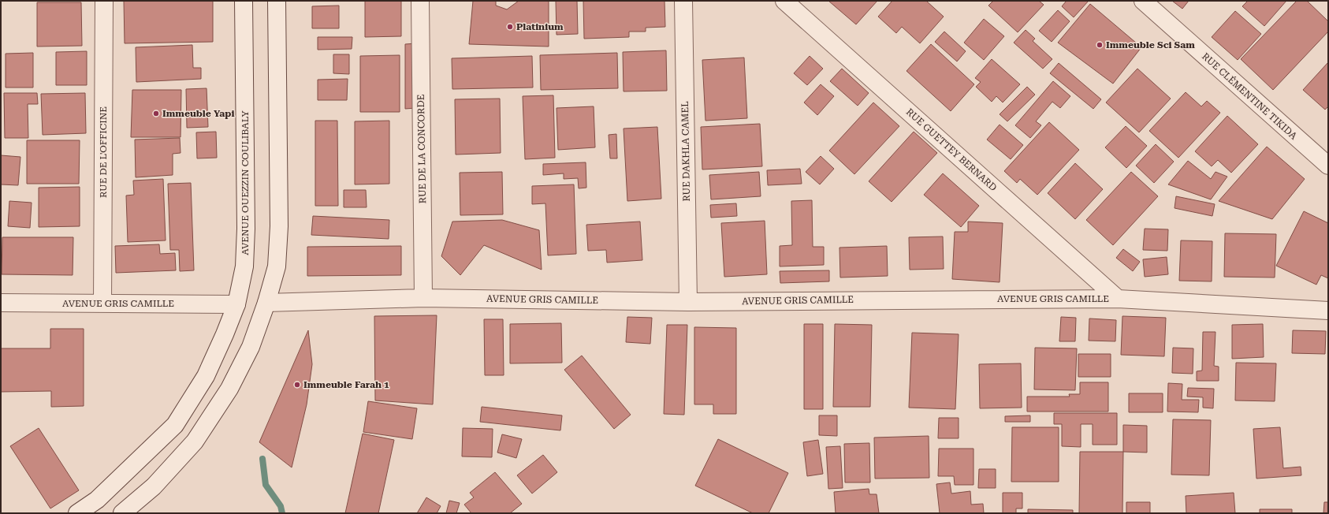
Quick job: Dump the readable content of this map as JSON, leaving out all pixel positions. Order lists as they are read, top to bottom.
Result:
{
  "streets": {
    "street": [
      "RUE CLÉMENTINE TIKIDA",
      "RUE DE LA CONCORDE",
      "RUE GUETTEY BERNARD",
      "RUE DAKHLA CAMEL",
      "RUE DE L'OFFICINE",
      "AVENUE OUEZZIN COULIBALY",
      "AVENUE GRIS CAMILLE"
    ]
  },
  "crossings": [
    ["RUE DE LA CONCORDE", "AVENUE GRIS CAMILLE"],
    ["RUE GUETTEY BERNARD", "AVENUE GRIS CAMILLE"],
    ["RUE DAKHLA CAMEL", "AVENUE GRIS CAMILLE"],
    ["RUE DE L'OFFICINE", "AVENUE GRIS CAMILLE"],
    ["AVENUE OUEZZIN COULIBALY", "AVENUE GRIS CAMILLE"]
  ],
  "places": [
    "Platinium",
    "Immeuble Sci Sam",
    "Immeuble Yapi",
    "Immeuble Farah 1"
  ]
}
